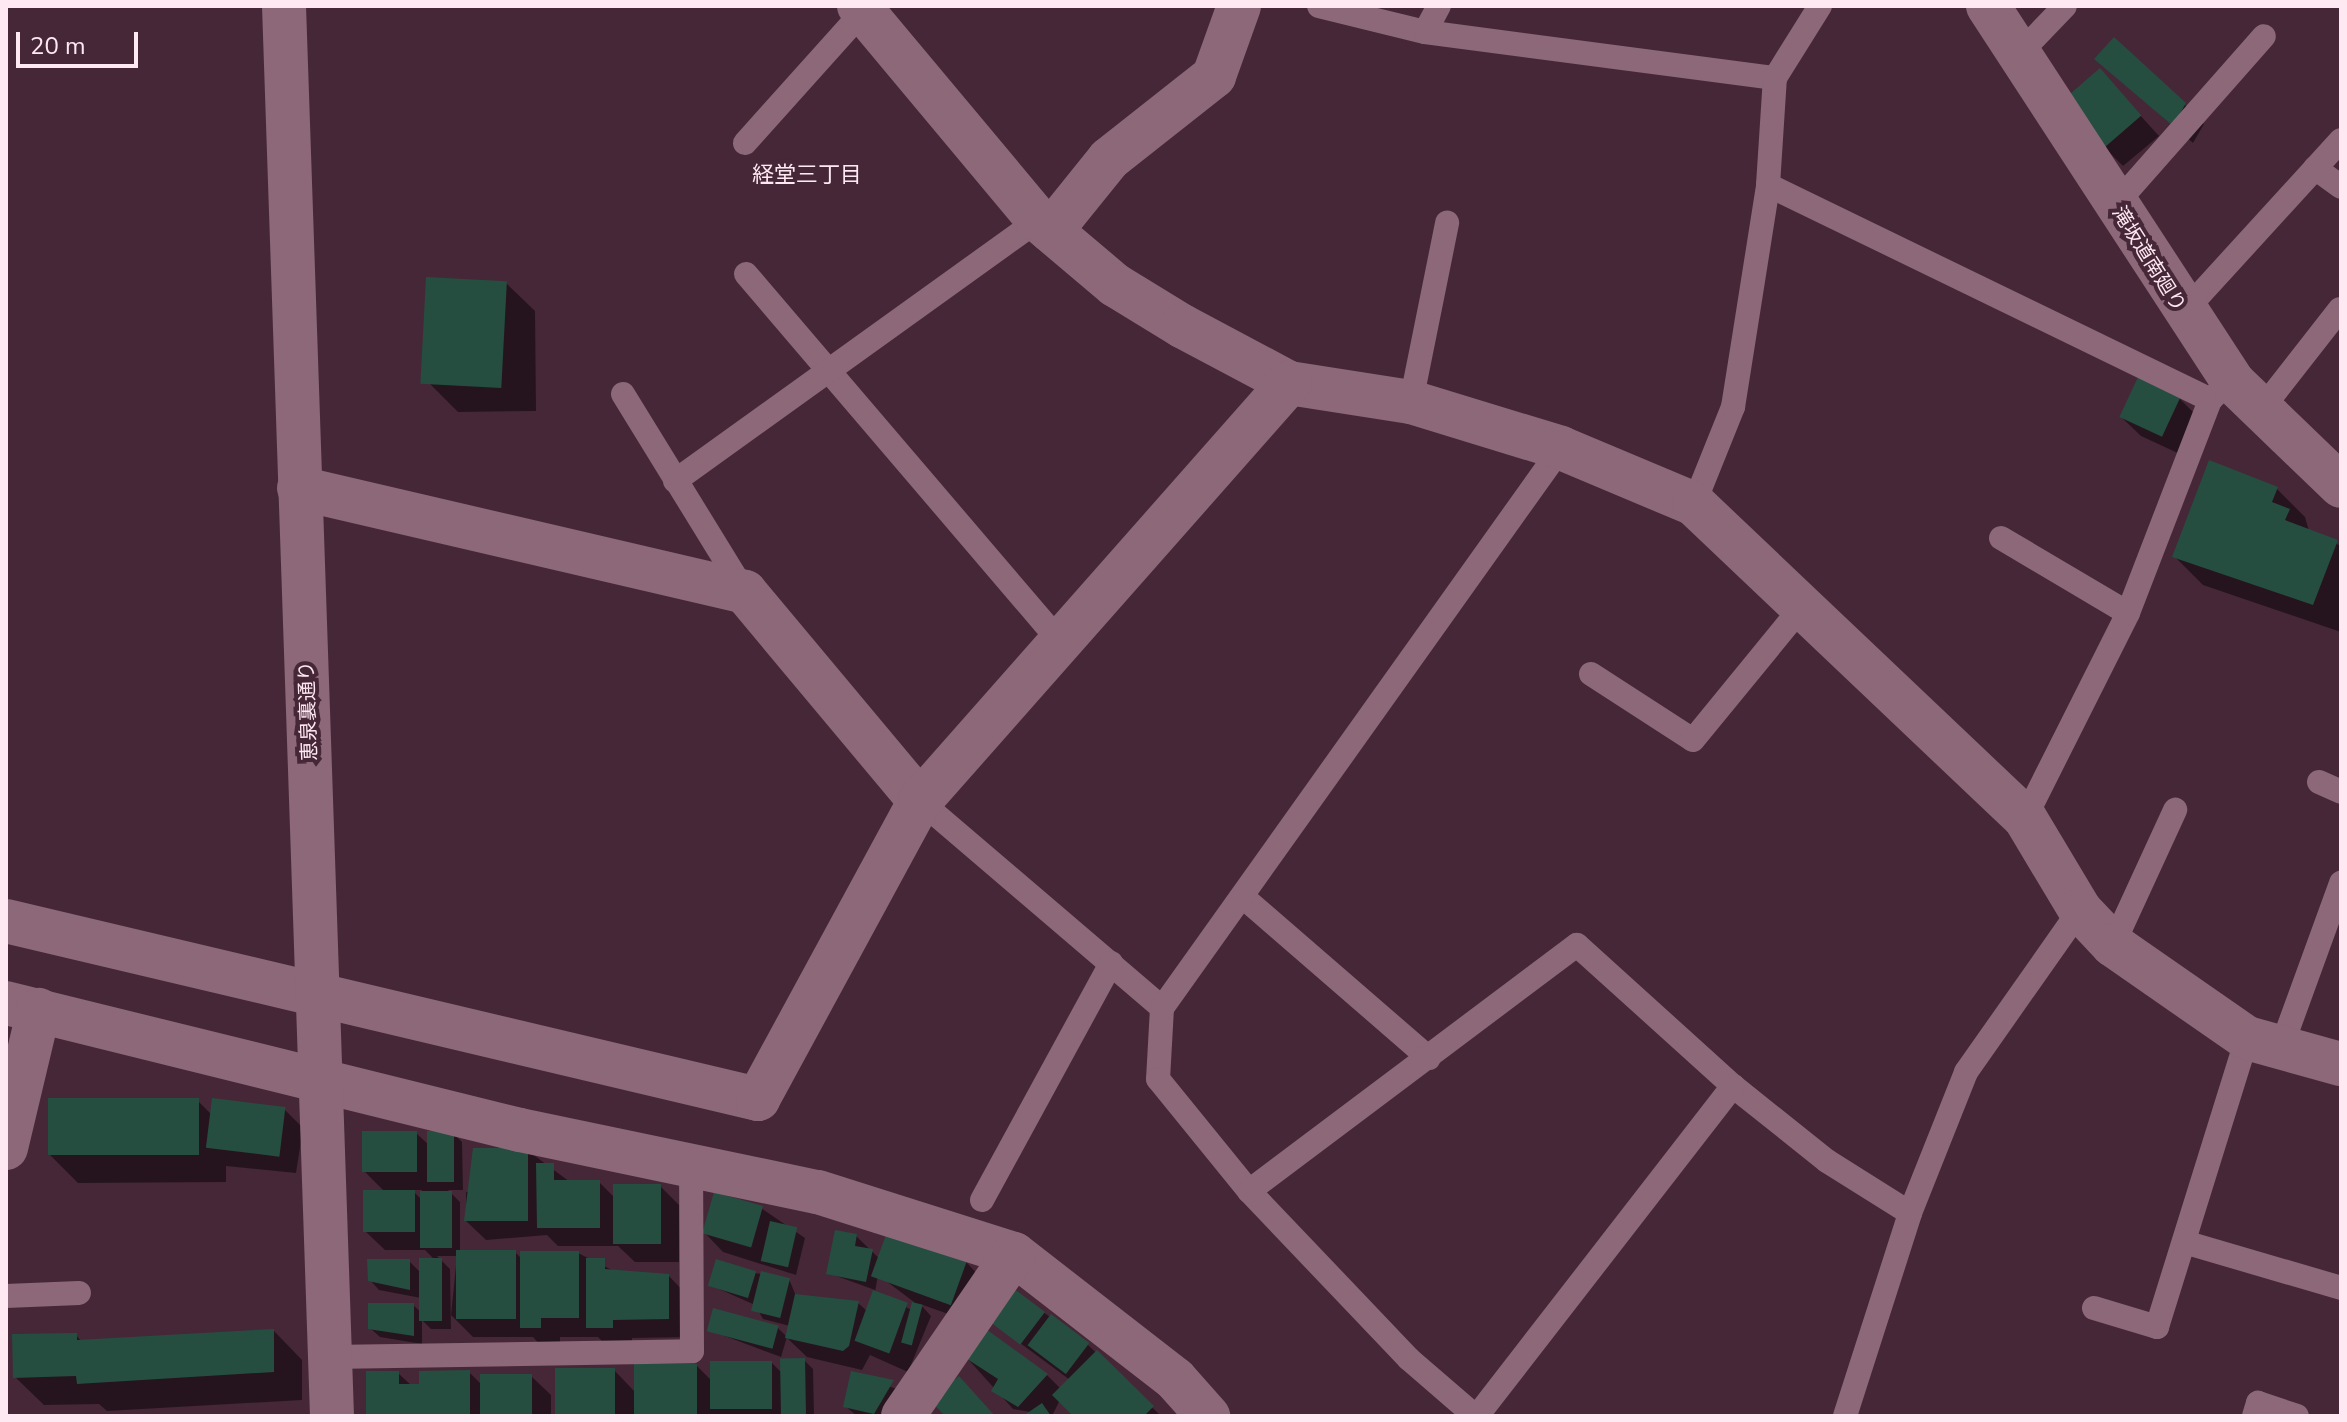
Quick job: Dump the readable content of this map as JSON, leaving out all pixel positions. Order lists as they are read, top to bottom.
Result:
{
  "streets": {
    "street": ["滝坂道南廻り", "恵泉裏通り"]
  },
  "districts": ["経堂三丁目"],
  "scale_bar": "20 m"
}
